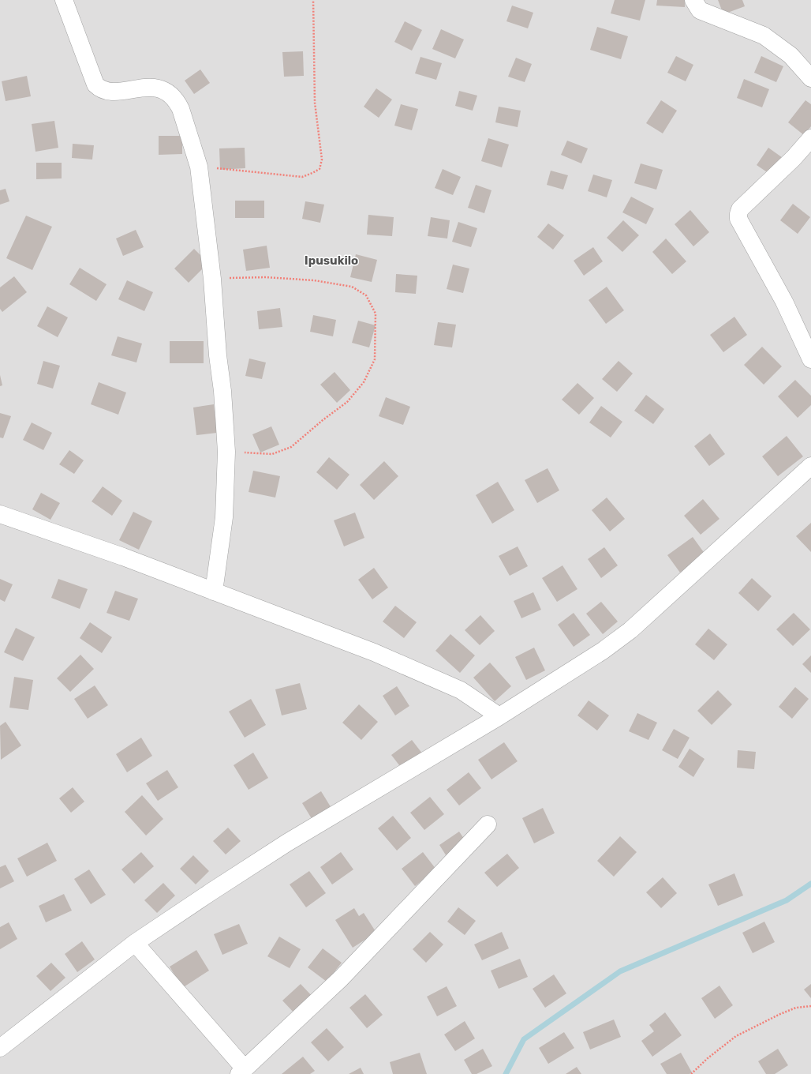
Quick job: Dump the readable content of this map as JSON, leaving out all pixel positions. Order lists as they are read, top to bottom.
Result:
{
  "districts": ["Ipusukilo"]
}
